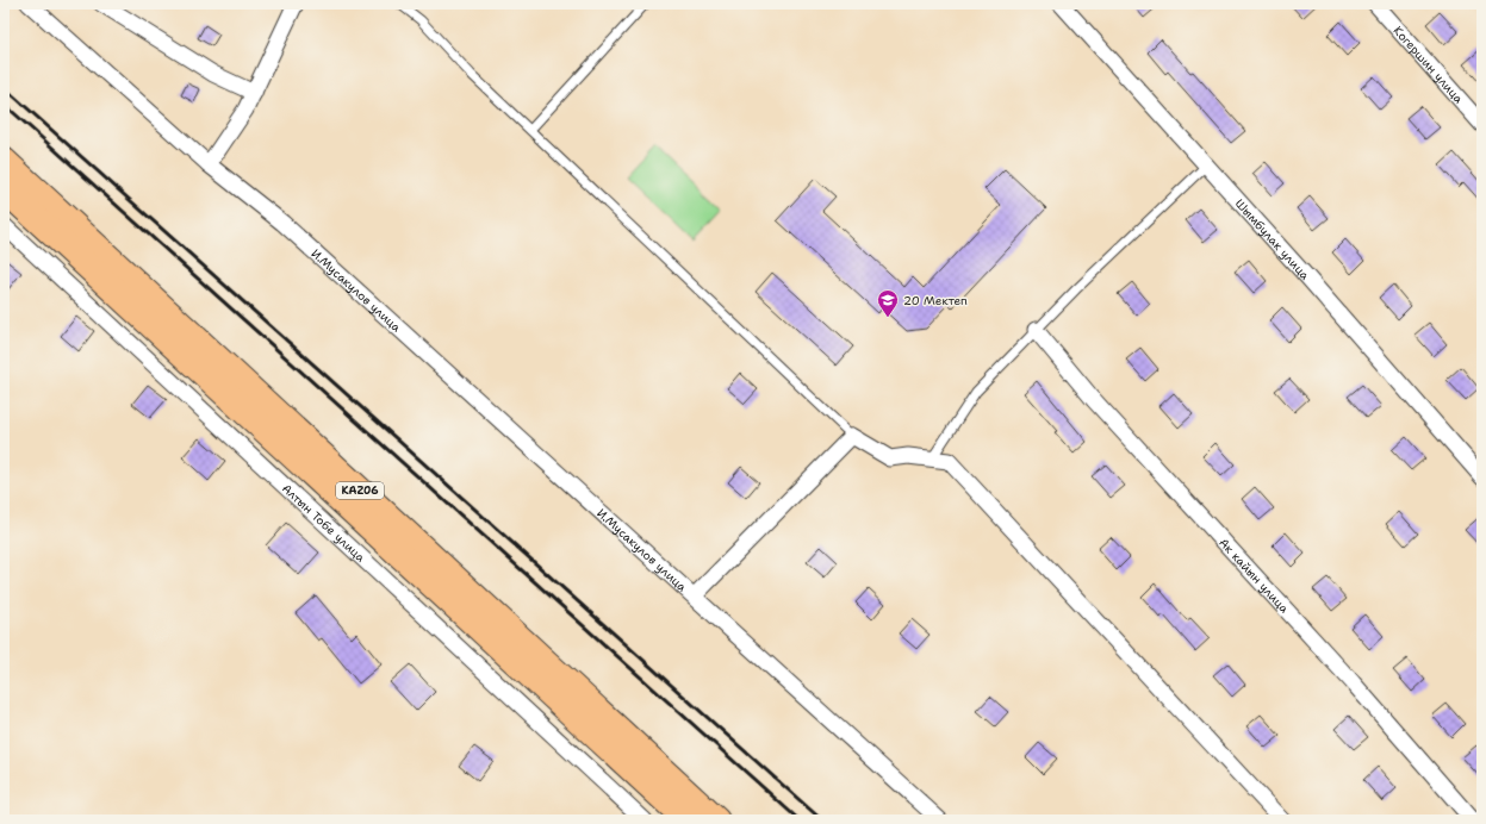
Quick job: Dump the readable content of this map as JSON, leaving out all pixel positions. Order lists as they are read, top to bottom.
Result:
{
  "streets": {
    "highway": ["KАZ06"],
    "street": [
      "Когершин улица",
      "Шымбулак улица",
      "И.Мусакулов улица",
      "Алтын Тобе улица",
      "Ак кайын улица"
    ]
  },
  "places": {
    "school or university": ["20 Мектеп"]
  }
}
